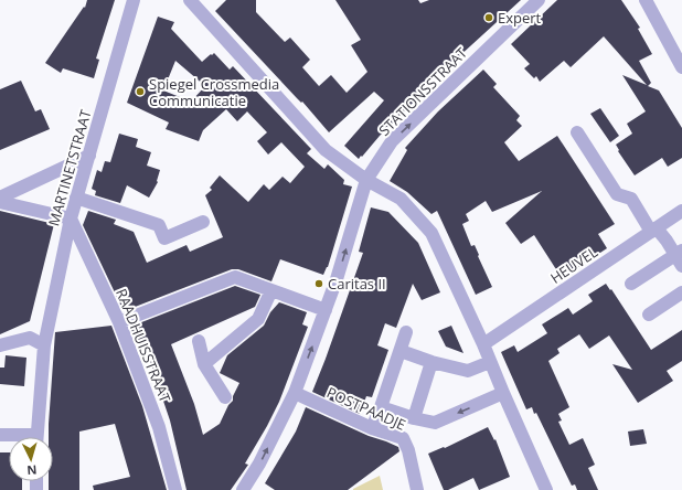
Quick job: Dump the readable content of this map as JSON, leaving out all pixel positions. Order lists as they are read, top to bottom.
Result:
{
  "streets": {
    "street": [
      "STATIONSSTRAAT",
      "MARTINETSTRAAT",
      "HEUVEL",
      "RAADHUISSTRAAT",
      "POSTPAADJE"
    ]
  },
  "crossings": [
    ["STATIONSSTRAAT", "POSTPAADJE"],
    ["MARTINETSTRAAT", "RAADHUISSTRAAT"]
  ],
  "places": ["Expert", "Spiegel Crossmedia Communicatie", "Caritas II"],
  "north": "bottom"
}
